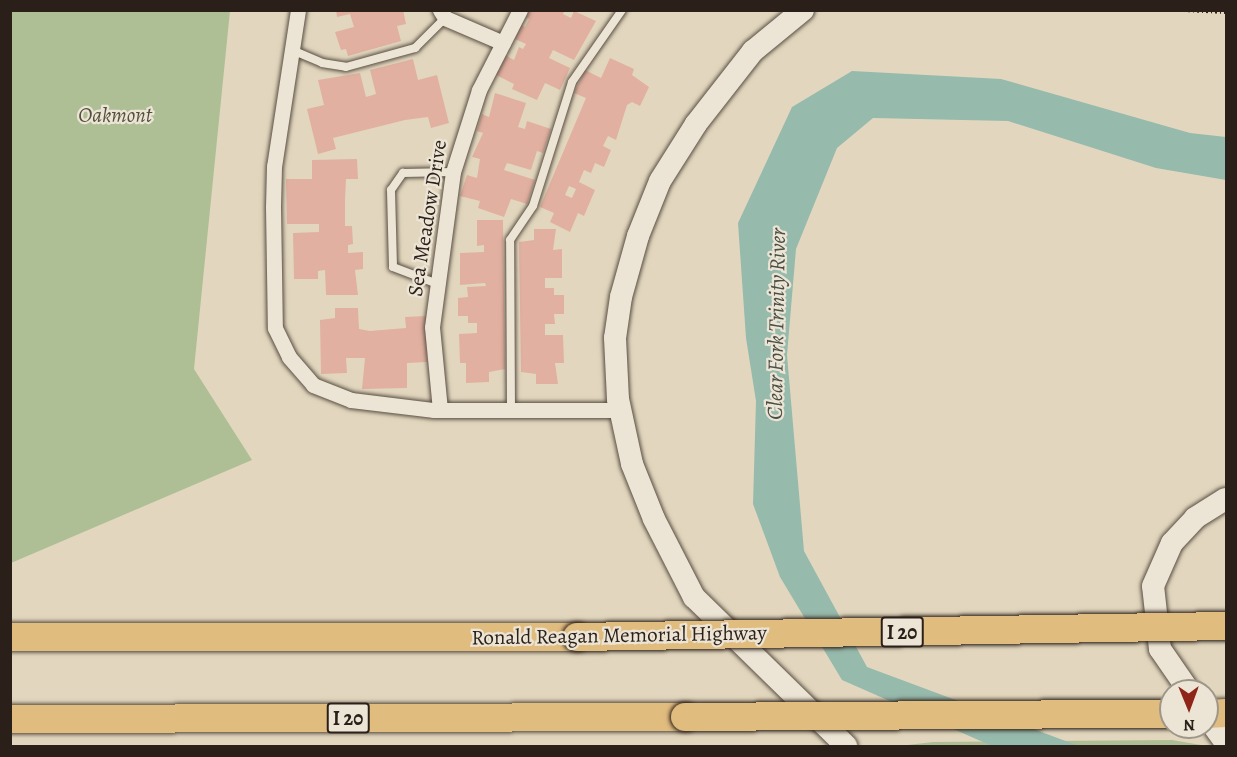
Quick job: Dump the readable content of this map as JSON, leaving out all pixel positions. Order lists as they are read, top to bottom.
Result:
{
  "streets": {
    "highway": ["I 20", "Ronald Reagan Memorial Highway"],
    "street": ["Sea Meadow Drive"]
  },
  "water": ["Clear Fork Trinity River"],
  "parks": ["Oakmont"],
  "north": "bottom"
}
